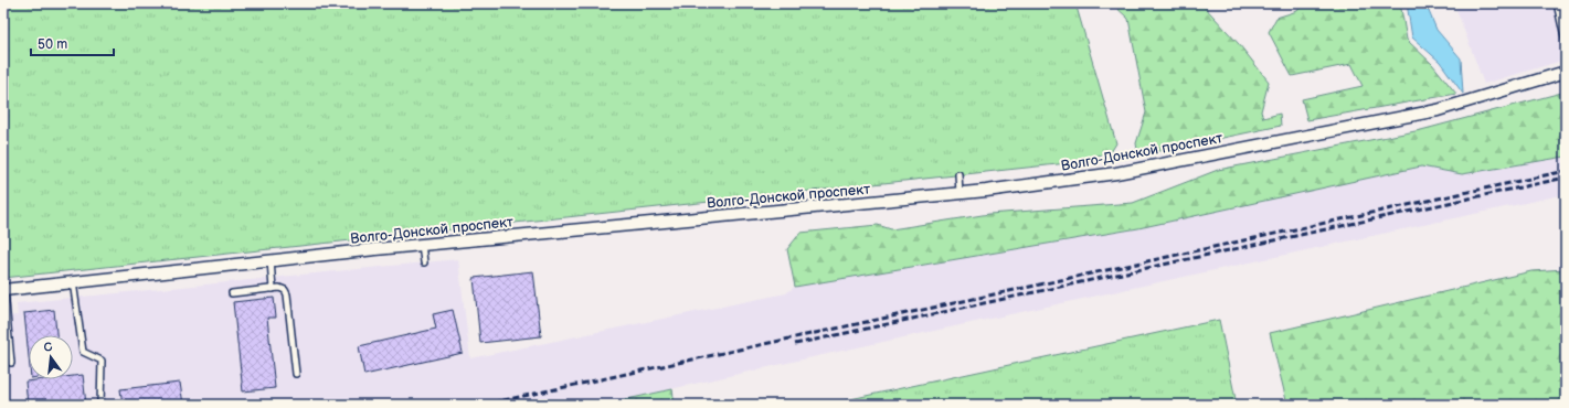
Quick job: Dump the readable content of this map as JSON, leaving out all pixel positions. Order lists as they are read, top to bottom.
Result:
{
  "streets": {
    "street": ["Волго-Донской проспект"]
  },
  "scale_bar": "50 m",
  "north": "top"
}
